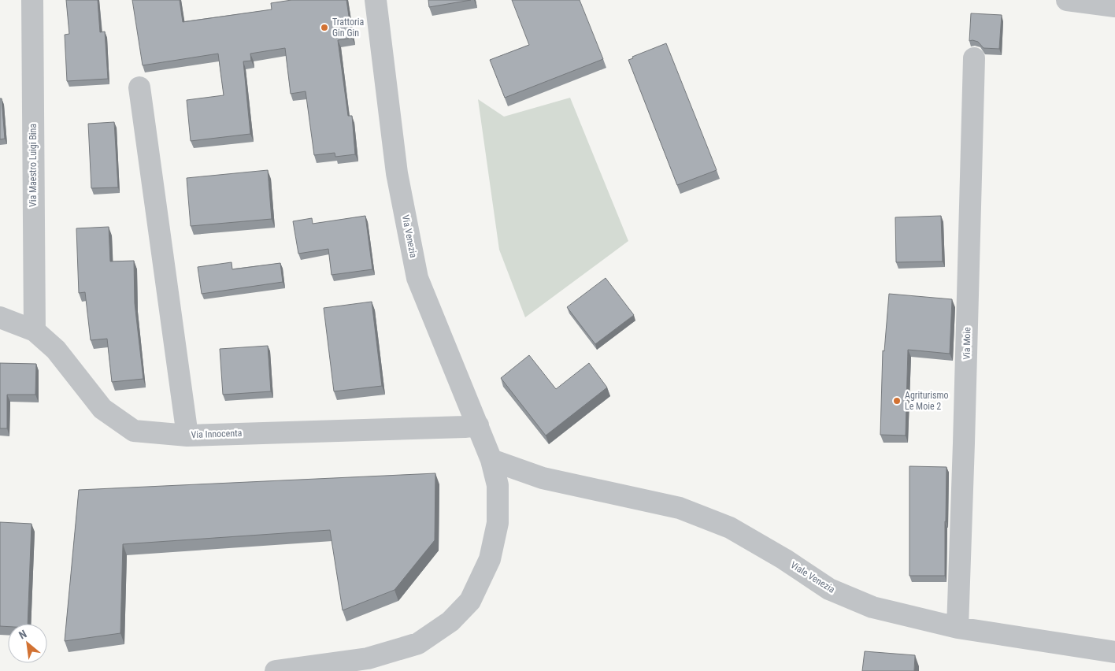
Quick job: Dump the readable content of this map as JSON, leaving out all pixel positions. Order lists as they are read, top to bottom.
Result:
{
  "streets": {
    "street": [
      "Via Maestro Luigi Bina",
      "Via Venezia",
      "Via Moie",
      "Via Innocenta",
      "Viale Venezia"
    ]
  },
  "crossings": [
    ["Via Maestro Luigi Bina", "Via Innocenta"],
    ["Via Venezia", "Via Innocenta"],
    ["Via Venezia", "Viale Venezia"],
    ["Via Moie", "Viale Venezia"]
  ],
  "places": ["Trattoria Gin Gin", "Agriturismo Le Moie 2"],
  "north": "top left"
}
